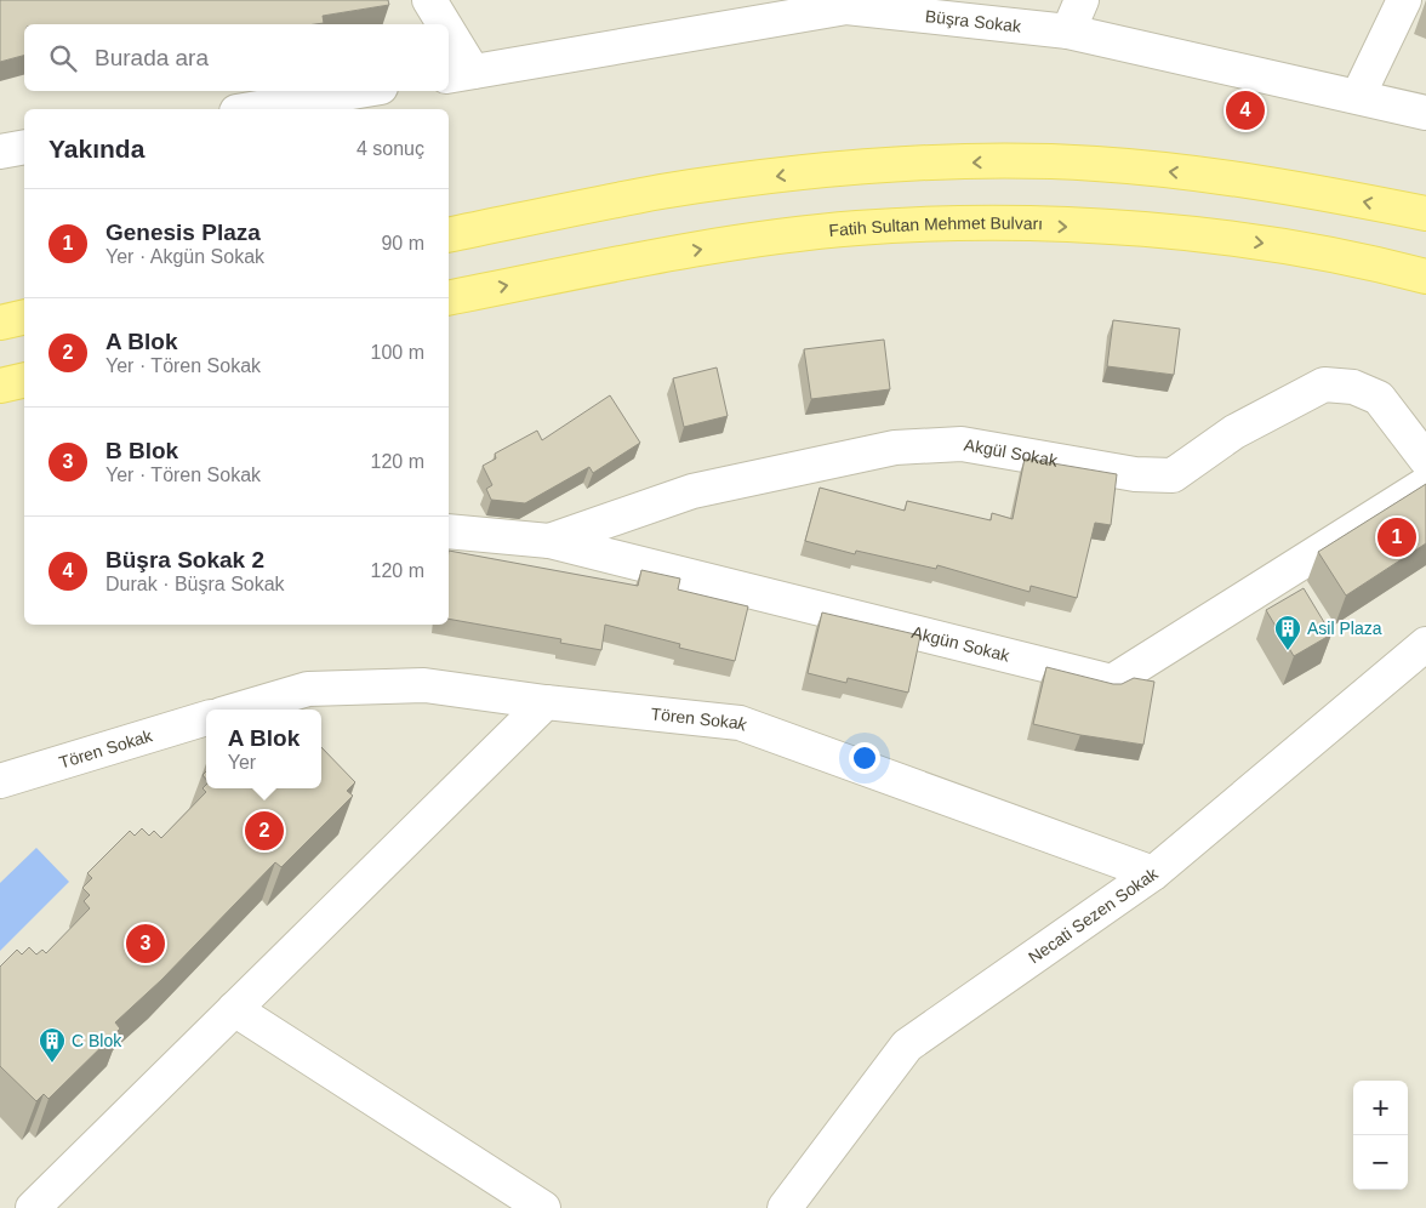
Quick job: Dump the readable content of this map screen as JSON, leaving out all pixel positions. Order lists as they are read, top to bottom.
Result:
{
  "streets": {
    "main road": ["Fatih Sultan Mehmet Bulvarı"],
    "street": [
      "Büşra Sokak",
      "Akgül Sokak",
      "Akgün Sokak",
      "Tören Sokak",
      "Necati Sezen Sokak"
    ]
  },
  "crossings": [
    ["Akgül Sokak", "Akgün Sokak"],
    ["Tören Sokak", "Necati Sezen Sokak"]
  ],
  "places": {
    "building": ["Asil Plaza", "C Blok"]
  },
  "page": {
    "search": "Burada ara",
    "pins": [
      "4",
      "1",
      "2",
      "3"
    ],
    "heading": ["Yakında", "4 sonuç"],
    "list": [
      {
        "mark": "1",
        "name": "Genesis Plaza",
        "note": "Yer · Akgün Sokak",
        "value": "90 m"
      },
      {
        "mark": "2",
        "name": "A Blok",
        "note": "Yer · Tören Sokak",
        "value": "100 m"
      },
      {
        "mark": "3",
        "name": "B Blok",
        "note": "Yer · Tören Sokak",
        "value": "120 m"
      },
      {
        "mark": "4",
        "name": "Büşra Sokak 2",
        "note": "Durak · Büşra Sokak",
        "value": "120 m"
      }
    ],
    "popup": ["A Blok", "Yer"],
    "map_buttons": ["+", "−"]
  }
}
